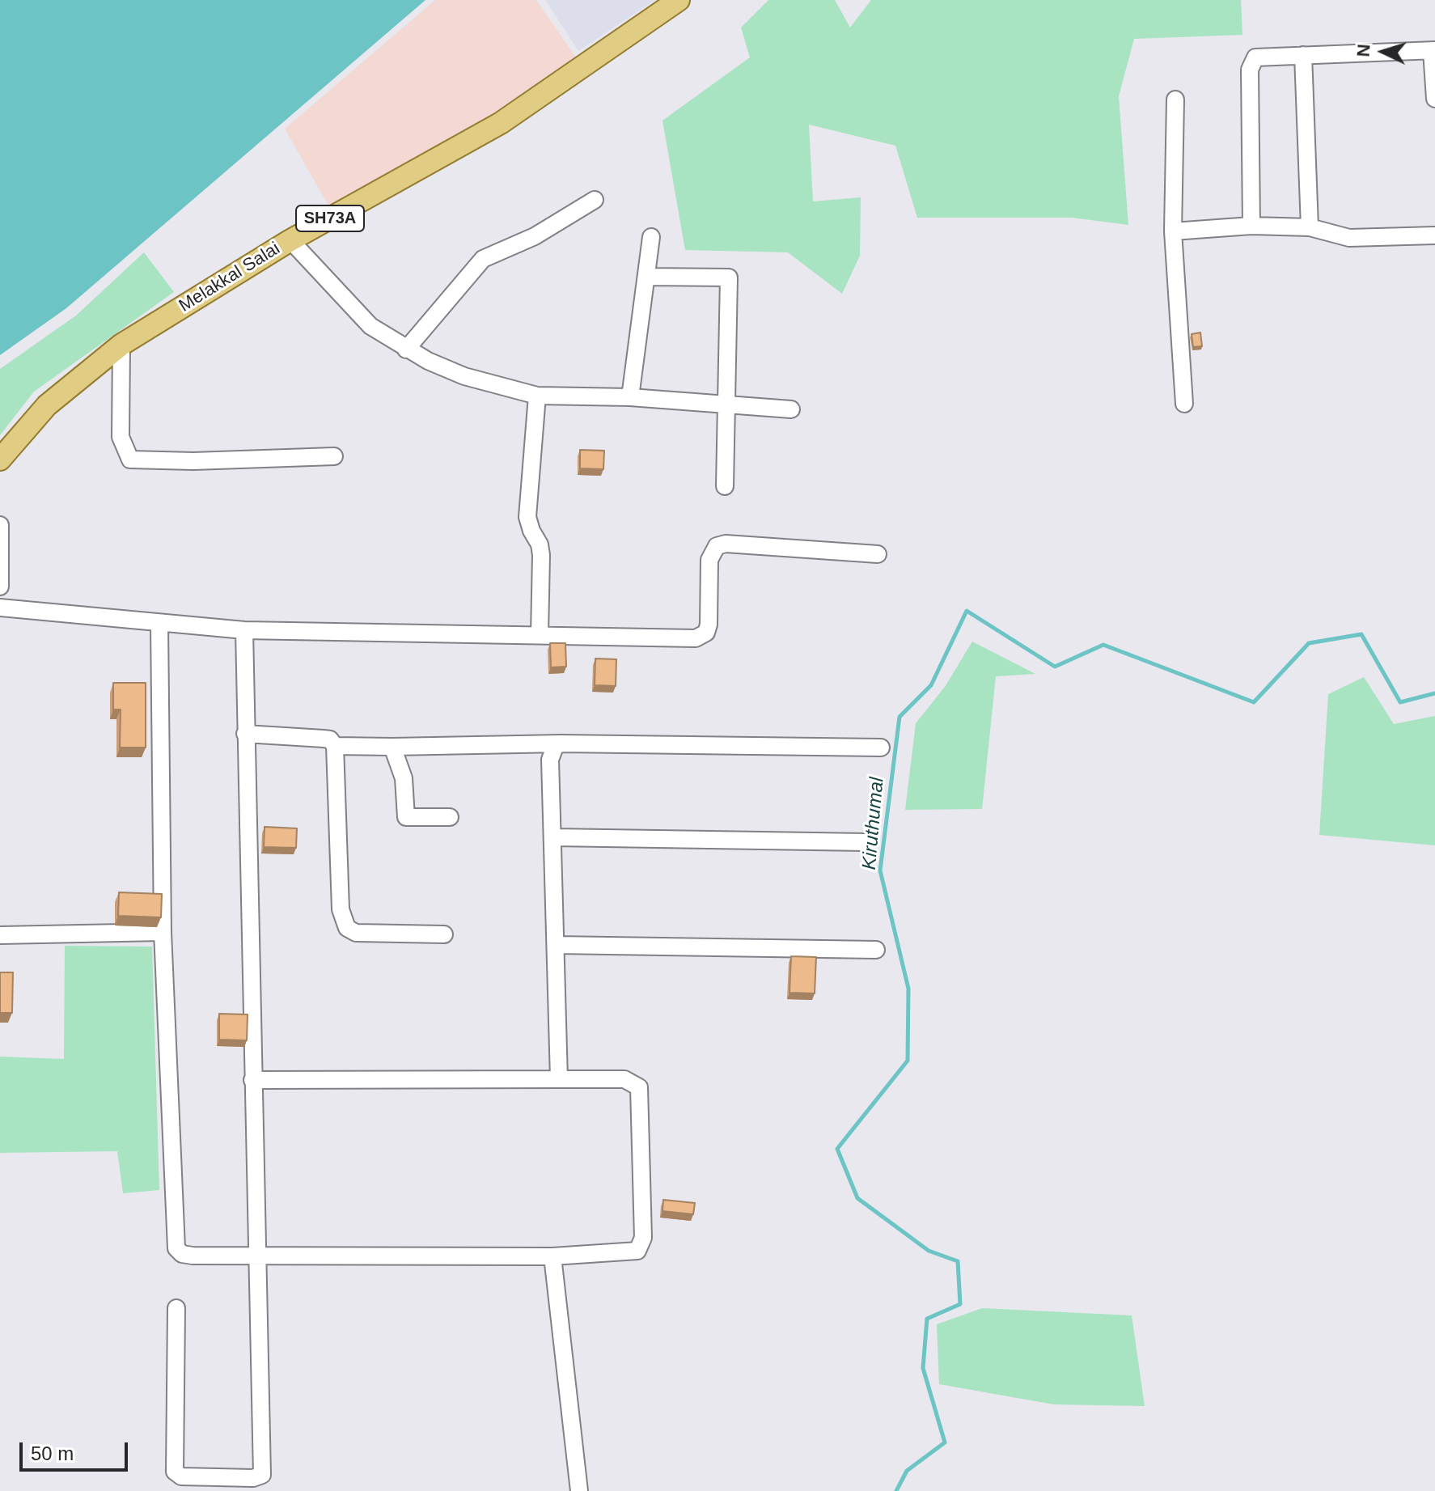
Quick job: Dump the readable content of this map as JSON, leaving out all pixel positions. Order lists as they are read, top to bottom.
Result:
{
  "streets": {
    "main road": ["SH73A", "Melakkal Salai"]
  },
  "water": ["Kiruthumal"],
  "scale_bar": "50 m",
  "north": "left"
}
